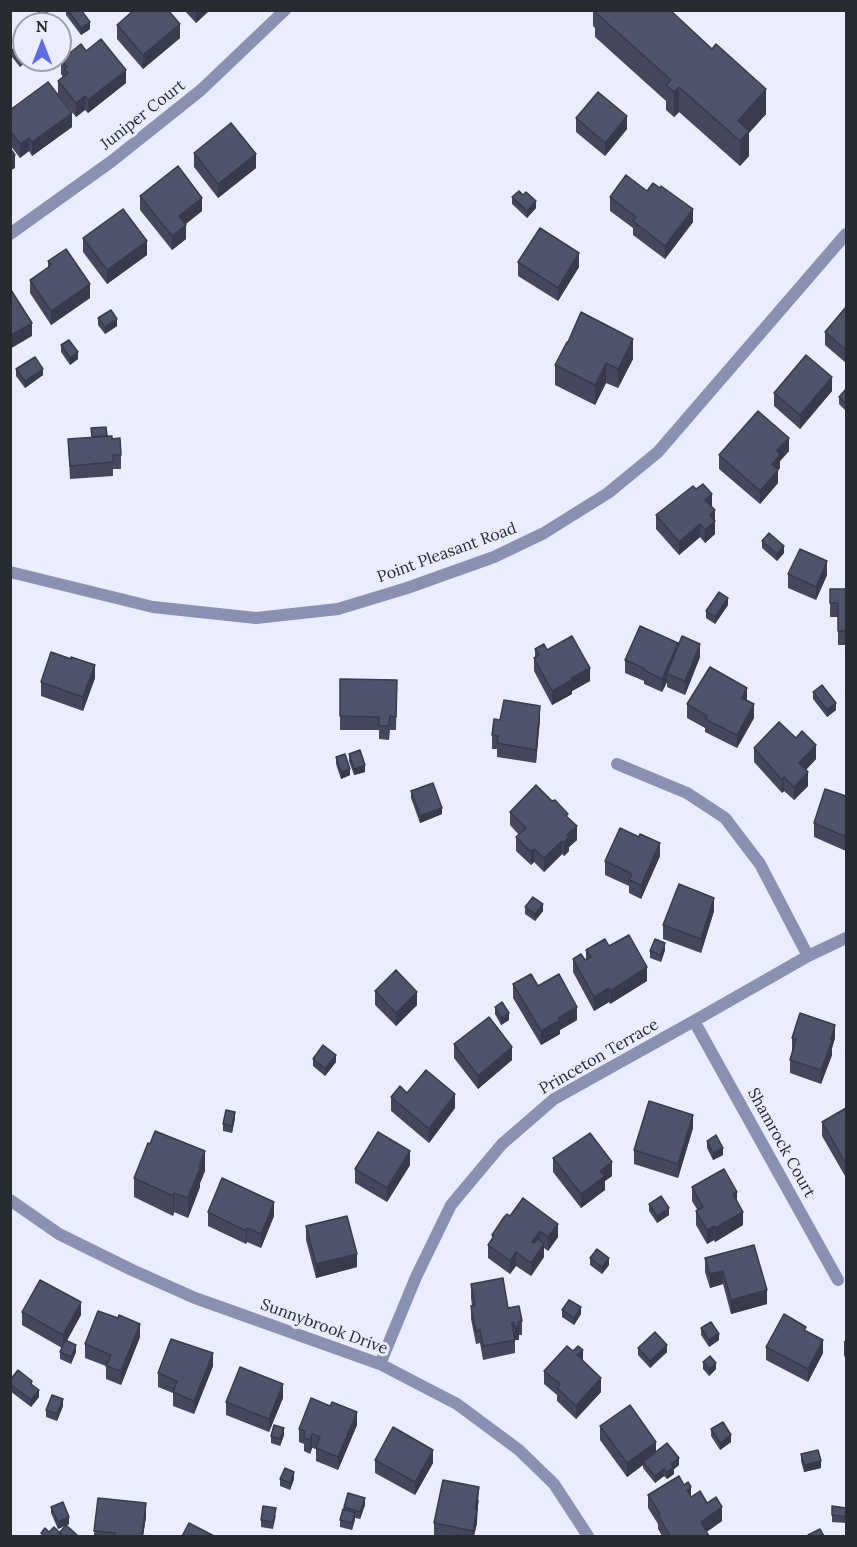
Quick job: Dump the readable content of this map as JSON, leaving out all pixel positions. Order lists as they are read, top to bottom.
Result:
{
  "streets": {
    "street": [
      "Juniper Court",
      "Point Pleasant Road",
      "Princeton Terrace",
      "Shamrock Court",
      "Sunnybrook Drive"
    ]
  },
  "crossings": [
    ["Princeton Terrace", "Shamrock Court"],
    ["Princeton Terrace", "Sunnybrook Drive"]
  ],
  "north": "top"
}
